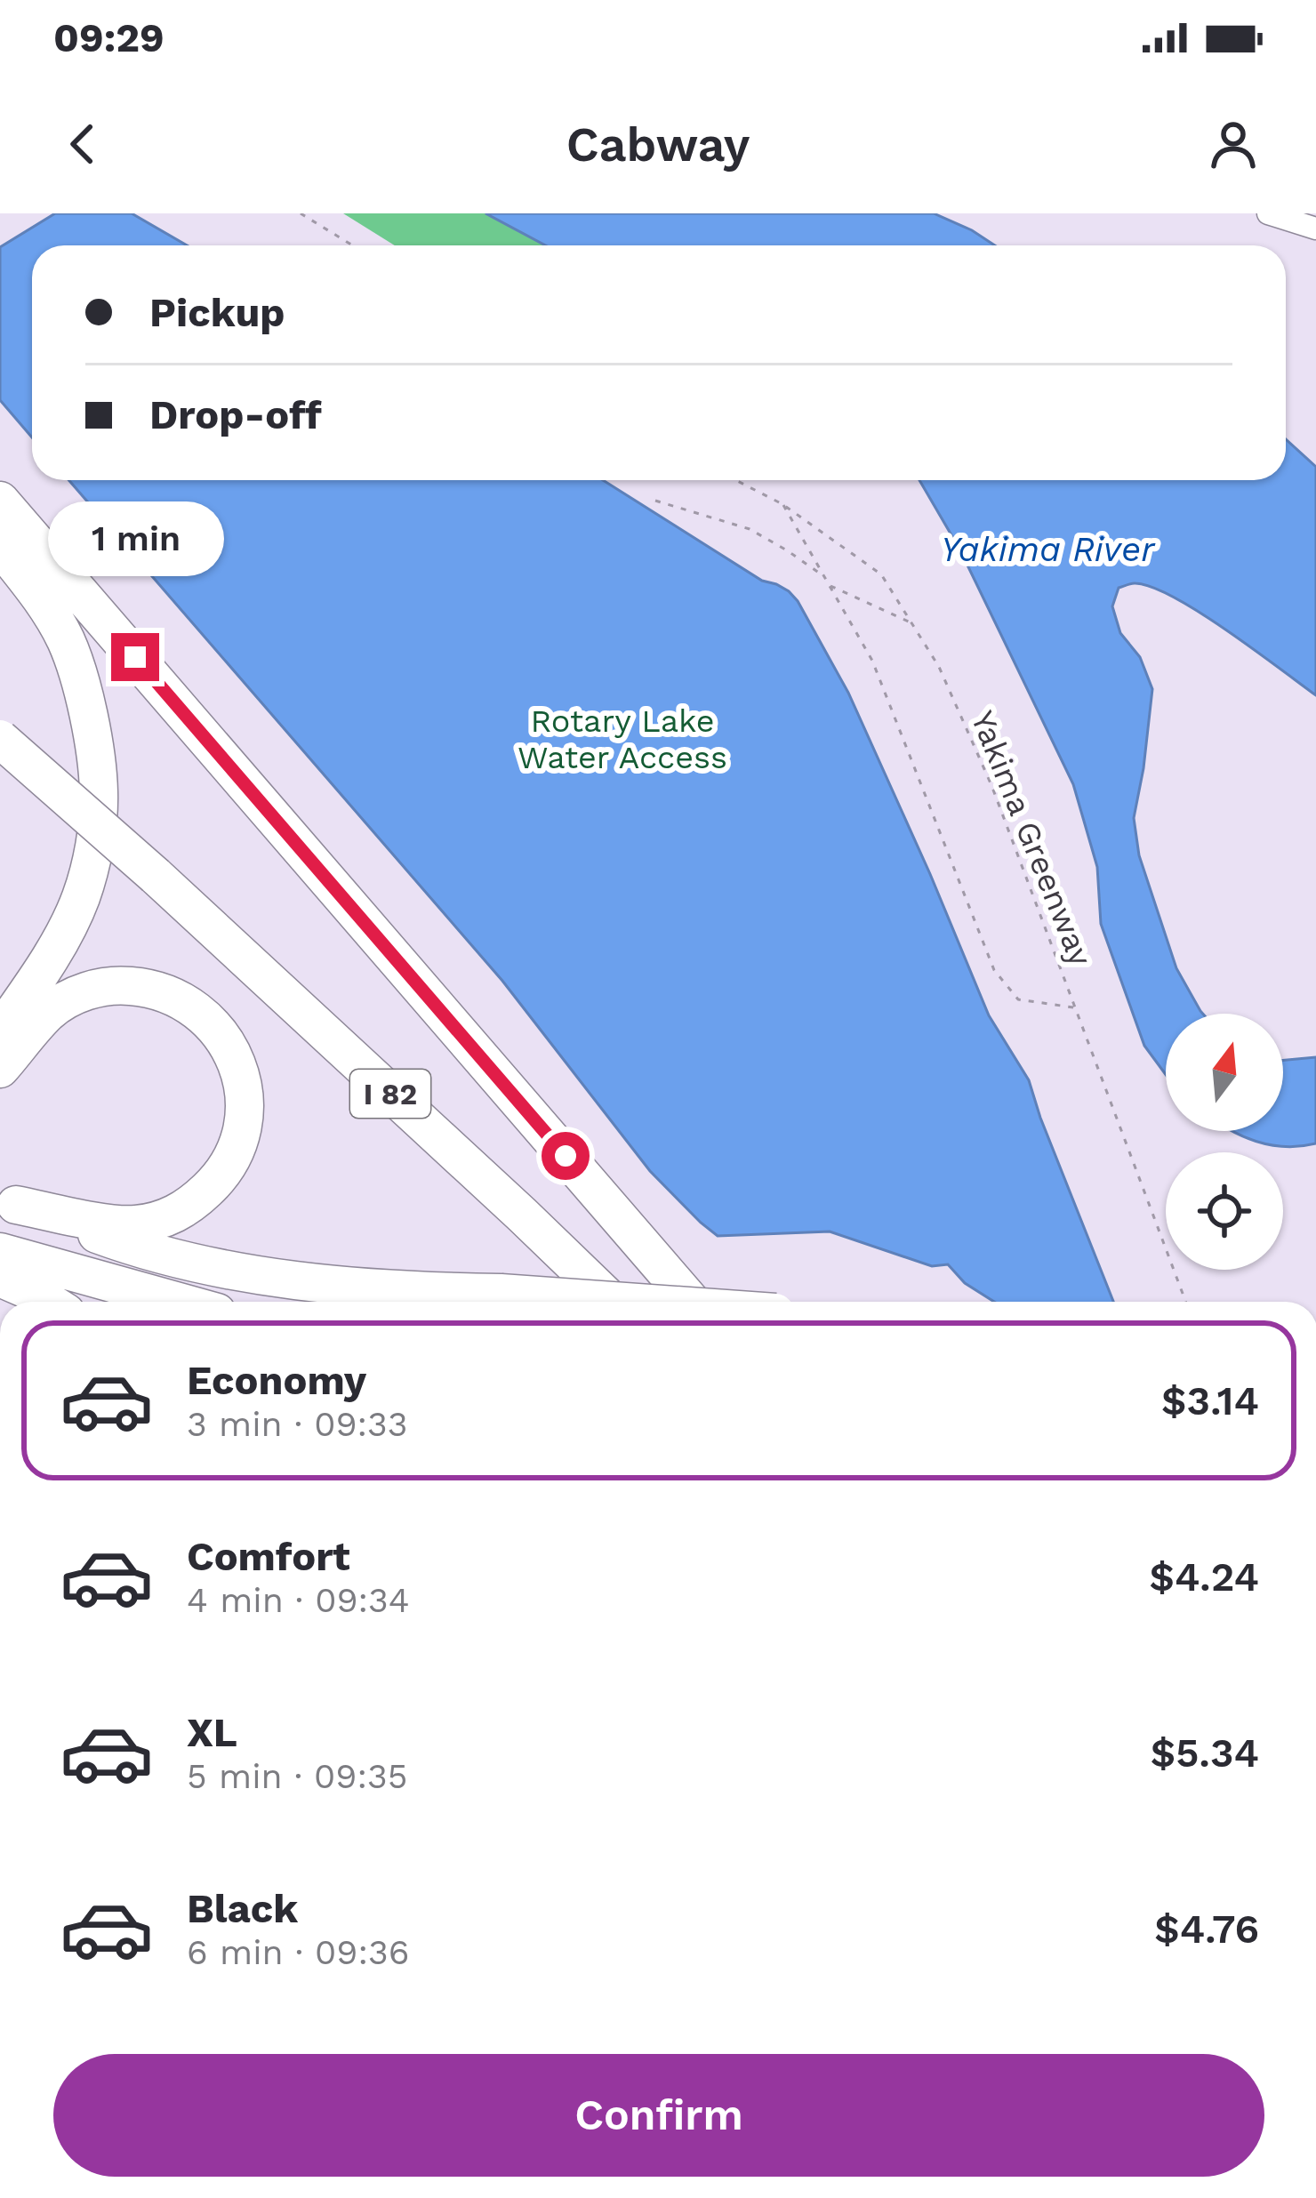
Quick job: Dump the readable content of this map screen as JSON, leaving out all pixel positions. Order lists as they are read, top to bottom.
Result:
{
  "streets": {
    "highway": ["I 82"],
    "path": ["Yakima Greenway"]
  },
  "water": ["Yakima River"],
  "parks": ["Rotary Lake Water Access"],
  "north": "top",
  "page": {
    "status": "09:29",
    "header": "Cabway",
    "banner": ["Pickup", "Drop-off"],
    "bubble": "1 min",
    "list": [
      {
        "name": "Economy",
        "note": "3 min · 09:33",
        "value": "$3.14"
      },
      {
        "name": "Comfort",
        "note": "4 min · 09:34",
        "value": "$4.24"
      },
      {
        "name": "XL",
        "note": "5 min · 09:35",
        "value": "$5.34"
      },
      {
        "name": "Black",
        "note": "6 min · 09:36",
        "value": "$4.76"
      }
    ],
    "buttons": "Confirm"
  }
}
